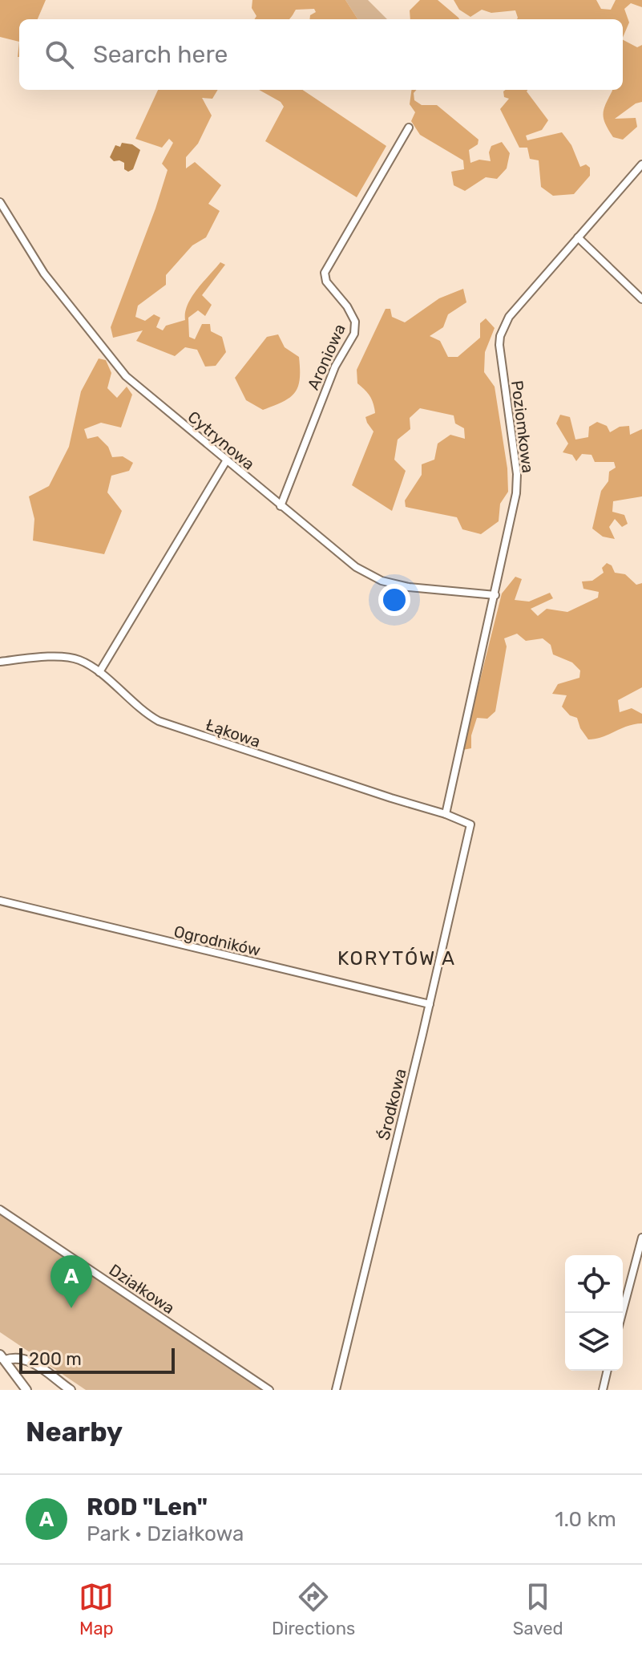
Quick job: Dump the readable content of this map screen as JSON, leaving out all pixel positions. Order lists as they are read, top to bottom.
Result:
{
  "streets": {
    "street": [
      "Aroniowa",
      "Poziomkowa",
      "Cytrynowa",
      "Łąkowa",
      "Ogrodników",
      "Środkowa",
      "Działkowa"
    ]
  },
  "crossings": [
    ["Aroniowa", "Cytrynowa"],
    ["Poziomkowa", "Cytrynowa"],
    ["Poziomkowa", "Łąkowa"],
    ["Łąkowa", "Środkowa"],
    ["Ogrodników", "Środkowa"]
  ],
  "districts": ["KORYTÓW A"],
  "scale_bar": "200 m",
  "page": {
    "search": "Search here",
    "pins": "A",
    "scale": "200 m",
    "heading": "Nearby",
    "list": [
      {
        "mark": "A",
        "name": "ROD \"Len\"",
        "note": "Park · Działkowa",
        "value": "1.0 km"
      }
    ],
    "nav": ["Map", "Directions", "Saved"]
  }
}
